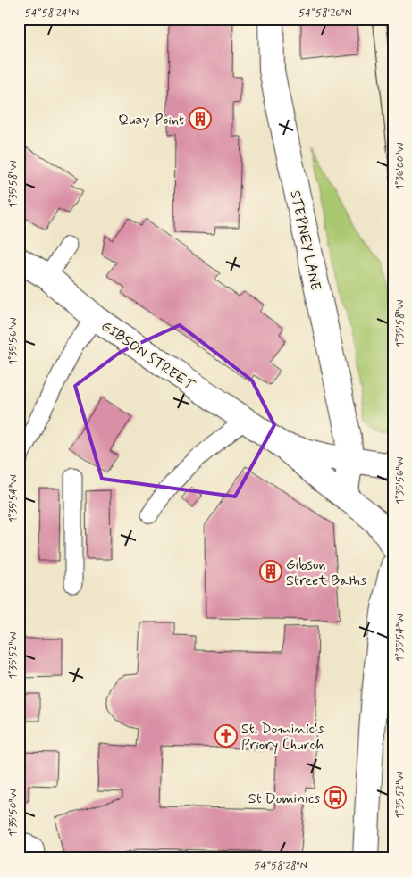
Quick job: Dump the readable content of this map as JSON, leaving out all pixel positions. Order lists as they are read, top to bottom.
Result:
{
  "streets": {
    "main road": ["STEPNEY LANE", "GIBSON STREET"]
  },
  "crossings": [
    ["STEPNEY LANE", "GIBSON STREET"]
  ],
  "places": {
    "building": ["Quay Point", "Gibson Street Baths"],
    "church": ["St. Dominic's Priory Church"],
    "bus stop": ["St Dominics"]
  },
  "coordinates": [
    "54°58'24\"N",
    "54°58'26\"N",
    "1°36'00\"W",
    "1°35'58\"W",
    "1°35'56\"W",
    "1°35'54\"W",
    "1°35'52\"W",
    "1°35'50\"W",
    "54°58'28\"N"
  ]
}
